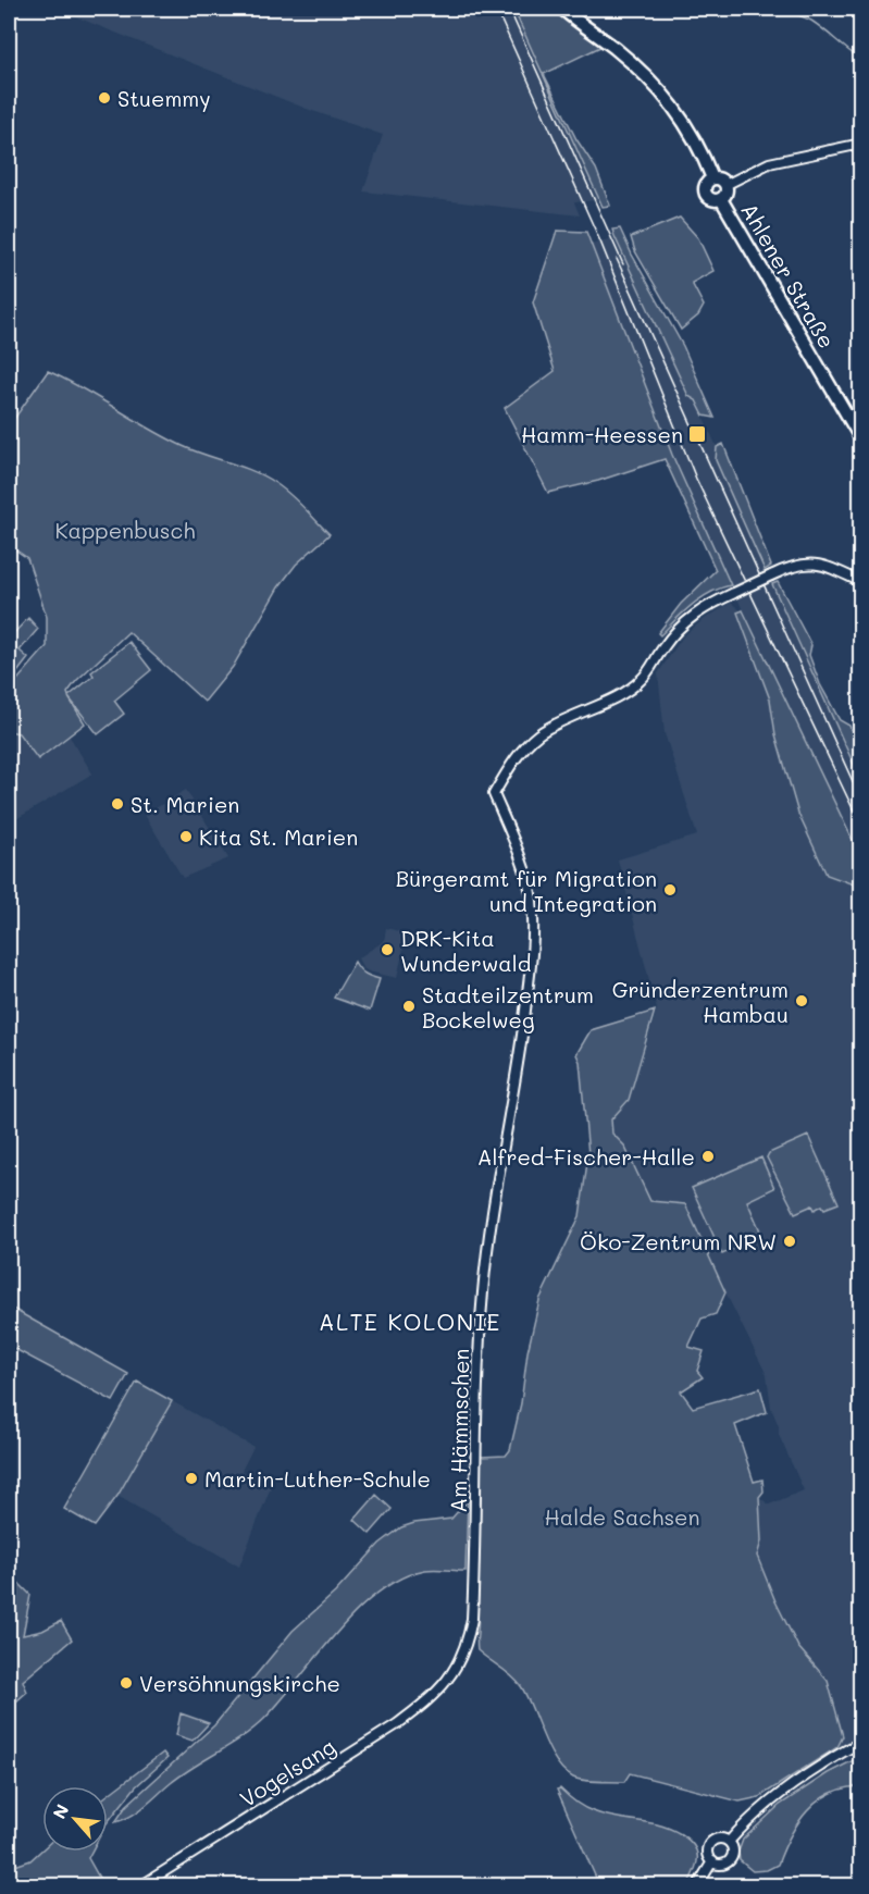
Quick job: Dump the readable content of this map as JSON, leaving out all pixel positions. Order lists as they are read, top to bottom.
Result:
{
  "streets": {
    "main road": ["Ahlener Straße"],
    "street": ["Am Hämmschen", "Vogelsang"]
  },
  "crossings": [
    ["Am Hämmschen", "Vogelsang"]
  ],
  "districts": ["ALTE KOLONIE"],
  "parks": ["Kappenbusch", "Halde Sachsen"],
  "places": {
    "other": [
      "Stuemmy",
      "St. Marien",
      "Kita St. Marien",
      "Bürgeramt für Migration und Integration",
      "DRK-Kita Wunderwald",
      "Gründerzentrum Hambau",
      "Stadteilzentrum Bockelweg",
      "Alfred-Fischer-Halle",
      "Öko-Zentrum NRW",
      "Martin-Luther-Schule",
      "Versöhnungskirche"
    ],
    "transit": ["Hamm-Heessen"]
  },
  "north": "top left"
}
